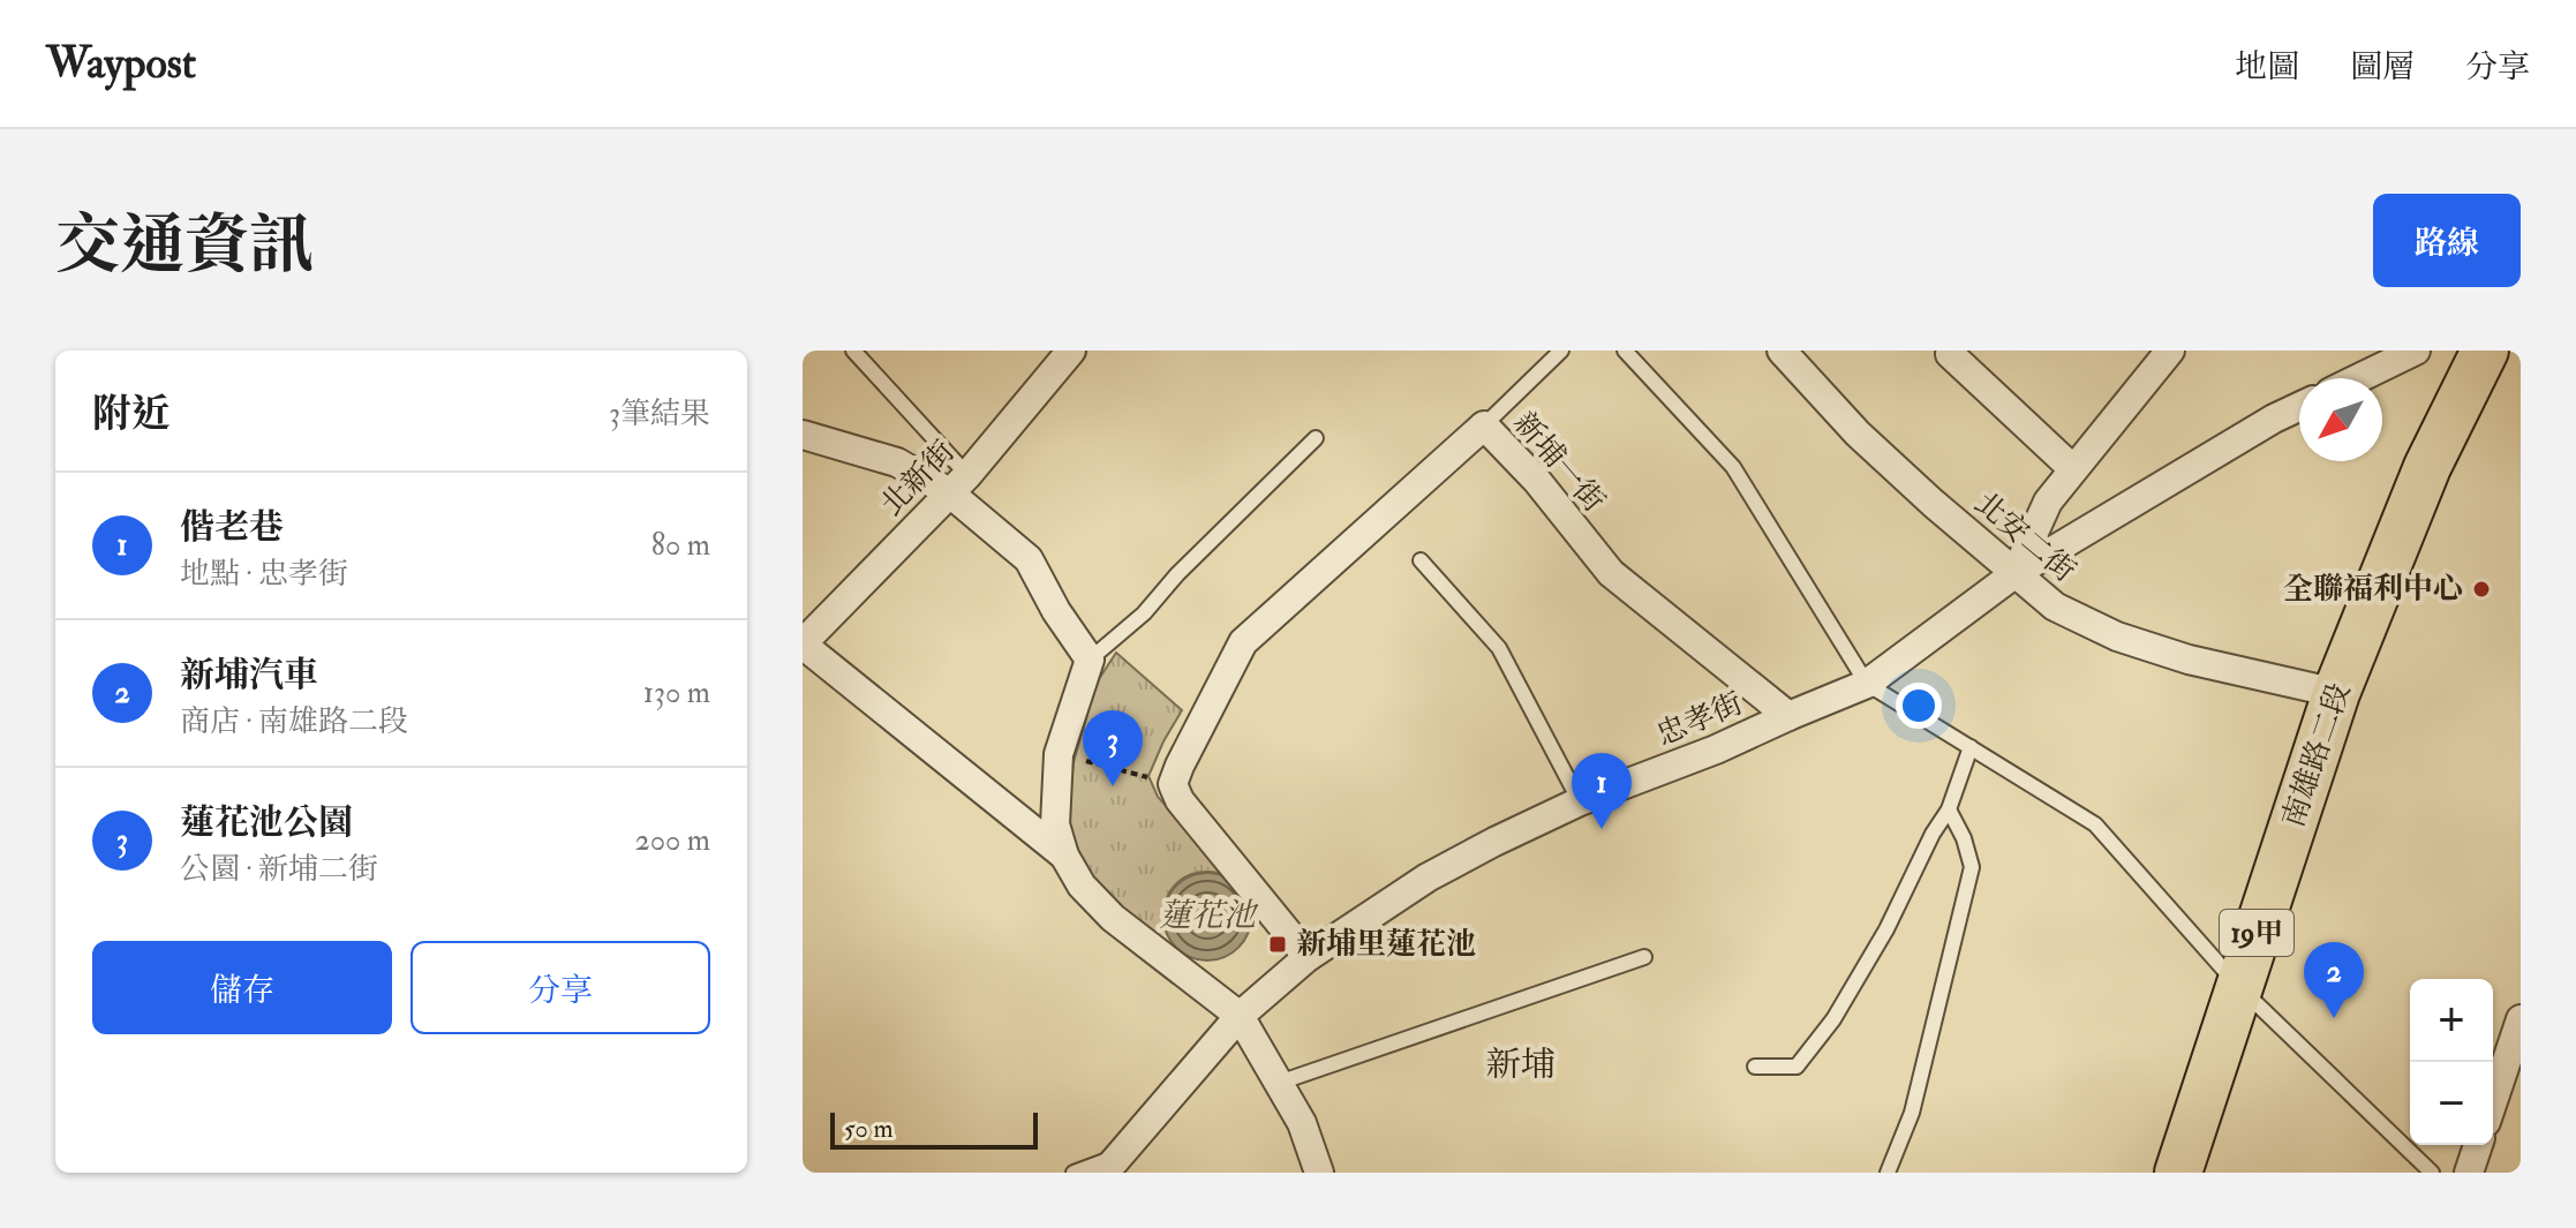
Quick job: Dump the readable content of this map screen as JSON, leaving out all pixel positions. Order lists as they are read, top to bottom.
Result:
{
  "streets": {
    "main road": ["南雄路二段", "19甲"],
    "street": [
      "新埔一街",
      "北新街",
      "北安二街",
      "忠孝街"
    ]
  },
  "crossings": [
    ["新埔一街", "忠孝街"],
    ["北安二街", "忠孝街"],
    ["北安二街", "南雄路二段"]
  ],
  "districts": ["新埔"],
  "water": ["蓮花池"],
  "places": {
    "other": ["全聯福利中心"],
    "transit": ["新埔里蓮花池"]
  },
  "scale_bar": "50 m",
  "north": "bottom left",
  "page": {
    "header": "Waypost",
    "nav": ["地圖", "圖層", "分享"],
    "title": "交通資訊",
    "buttons": [
      "路線",
      ["儲存", "分享"]
    ],
    "heading": ["附近", "3筆結果"],
    "list": [
      {
        "mark": "1",
        "name": "偕老巷",
        "note": "地點 · 忠孝街",
        "value": "80 m"
      },
      {
        "mark": "2",
        "name": "新埔汽車",
        "note": "商店 · 南雄路二段",
        "value": "130 m"
      },
      {
        "mark": "3",
        "name": "蓮花池公園",
        "note": "公園 · 新埔二街",
        "value": "200 m"
      }
    ],
    "pins": ["3", "1", "2"],
    "map_buttons": ["+", "−"],
    "scale": "50 m"
  }
}
